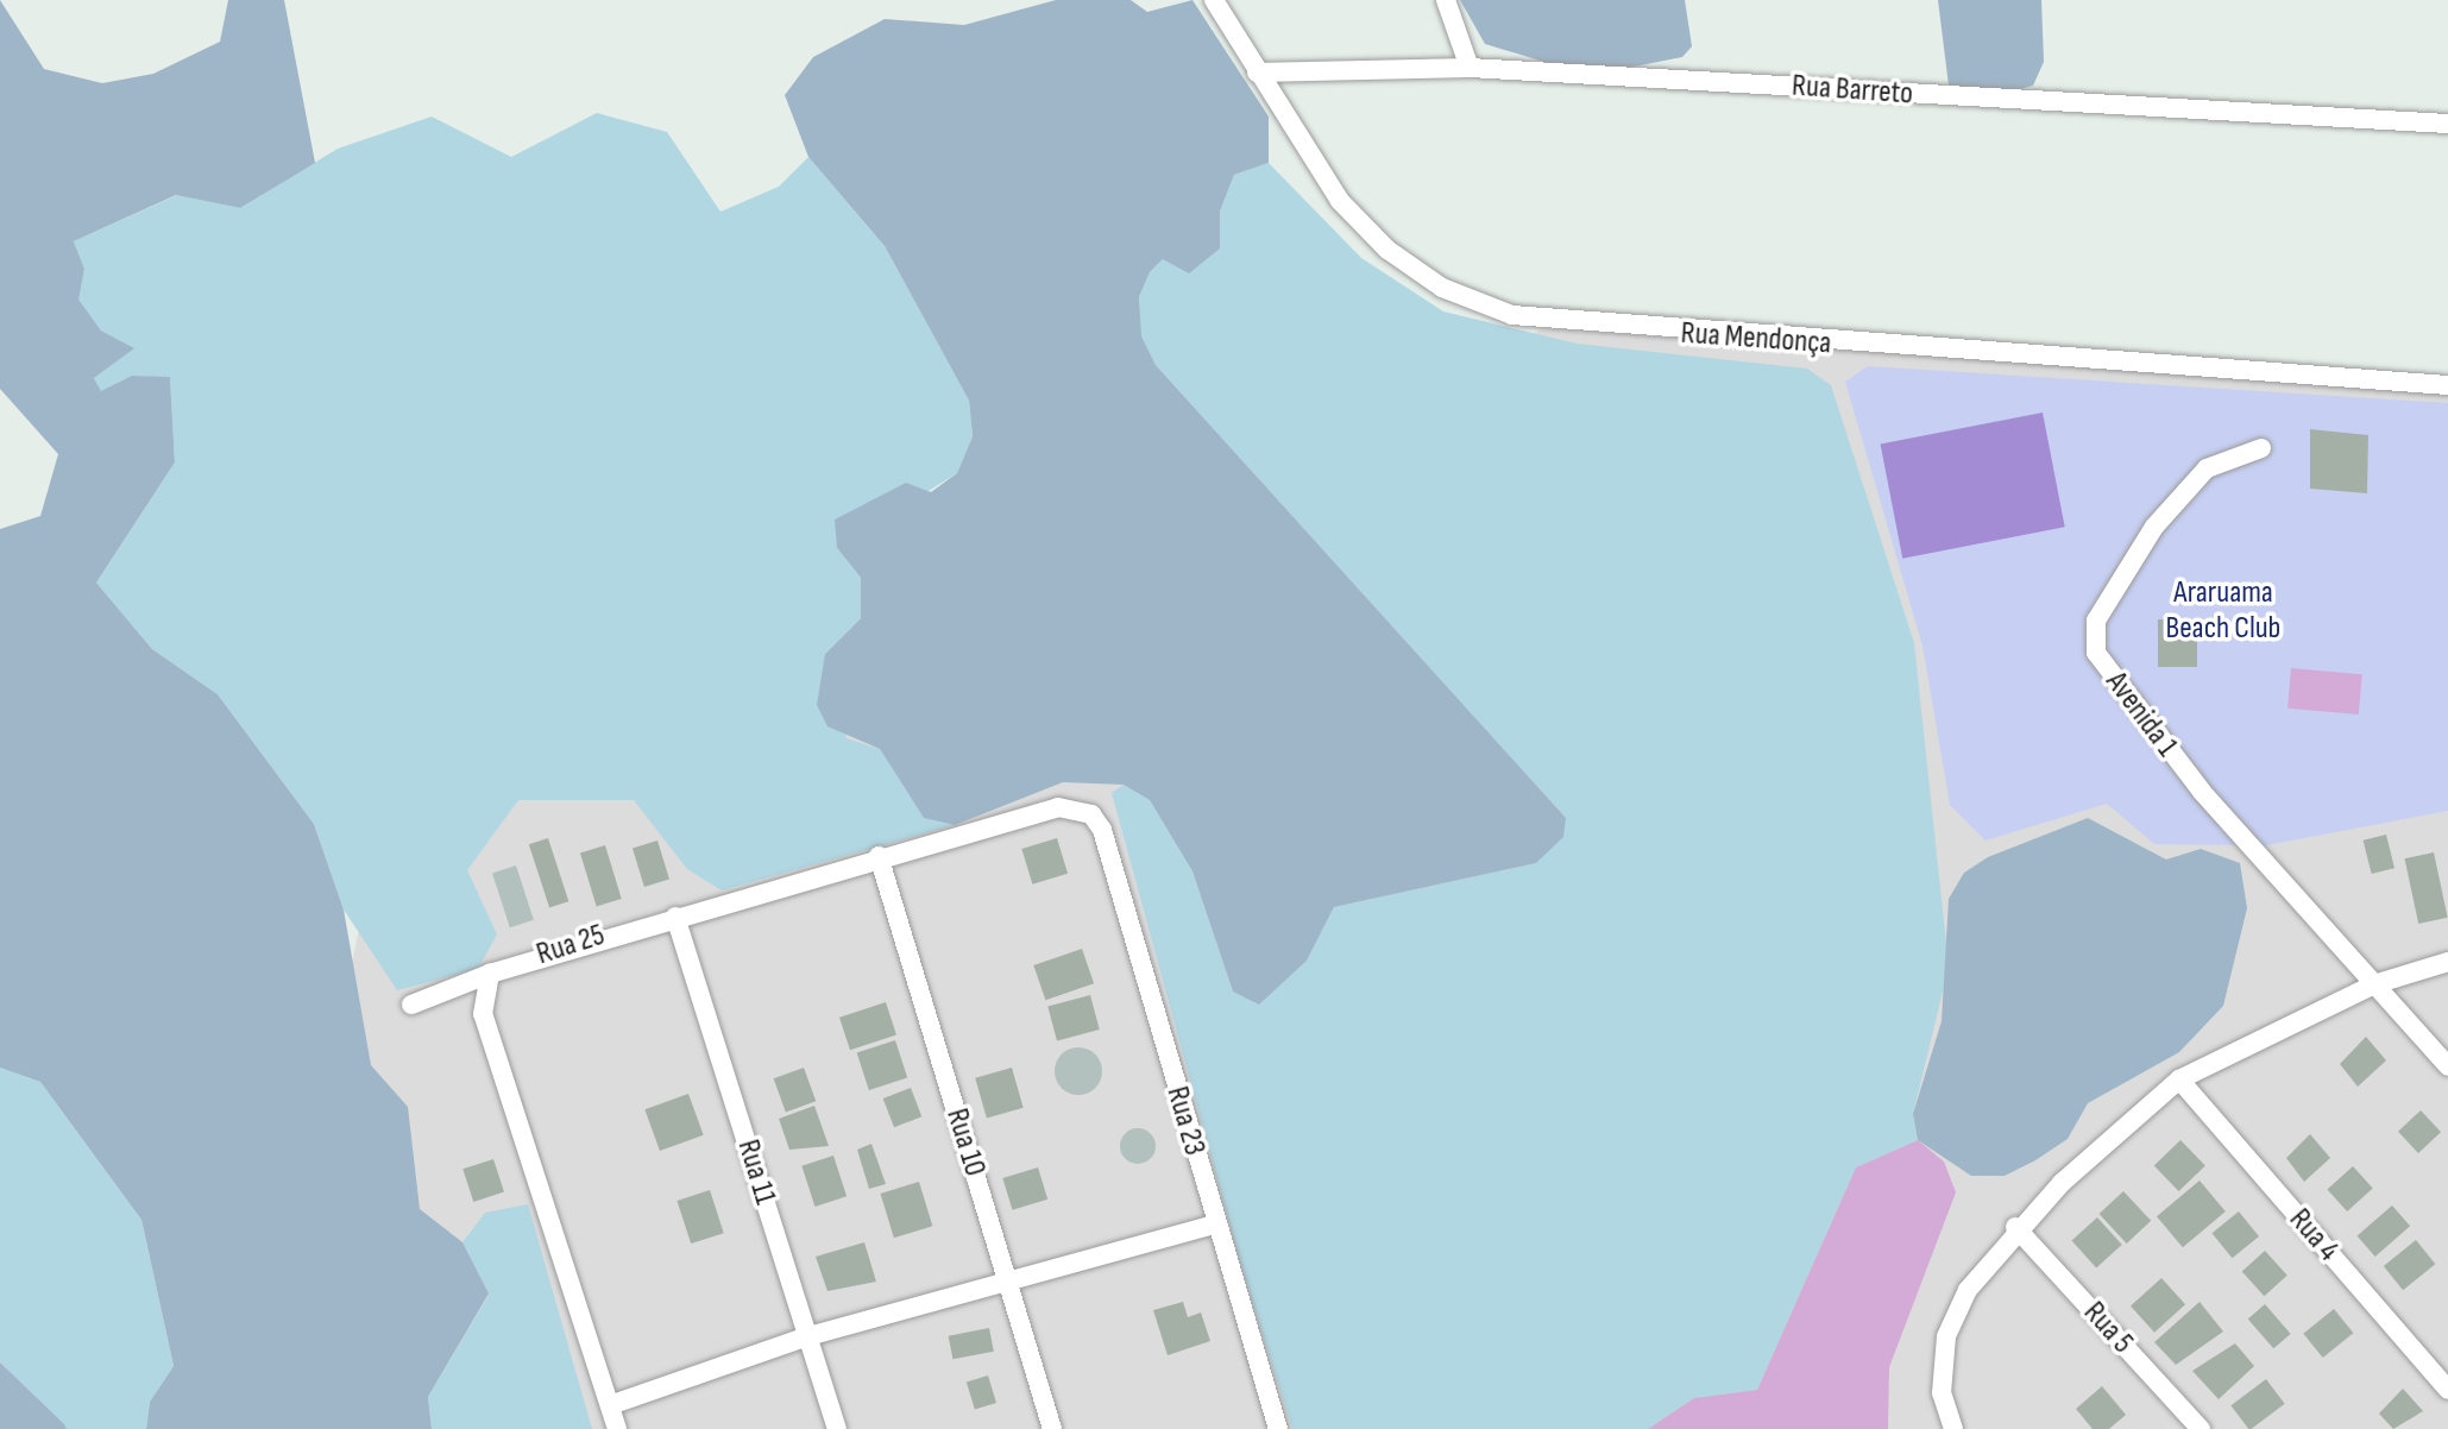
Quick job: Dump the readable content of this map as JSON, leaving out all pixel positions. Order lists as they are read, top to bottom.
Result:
{
  "streets": {
    "street": [
      "Rua Barreto",
      "Rua Mendonça",
      "Avenida 1",
      "Rua 25",
      "Rua 23",
      "Rua 10",
      "Rua 11",
      "Rua 4",
      "Rua 5"
    ]
  },
  "crossings": [
    ["Rua Barreto", "Rua Mendonça"],
    ["Rua 25", "Rua 23"],
    ["Rua 25", "Rua 10"],
    ["Rua 25", "Rua 11"]
  ],
  "parks": ["Araruama Beach Club"]
}
